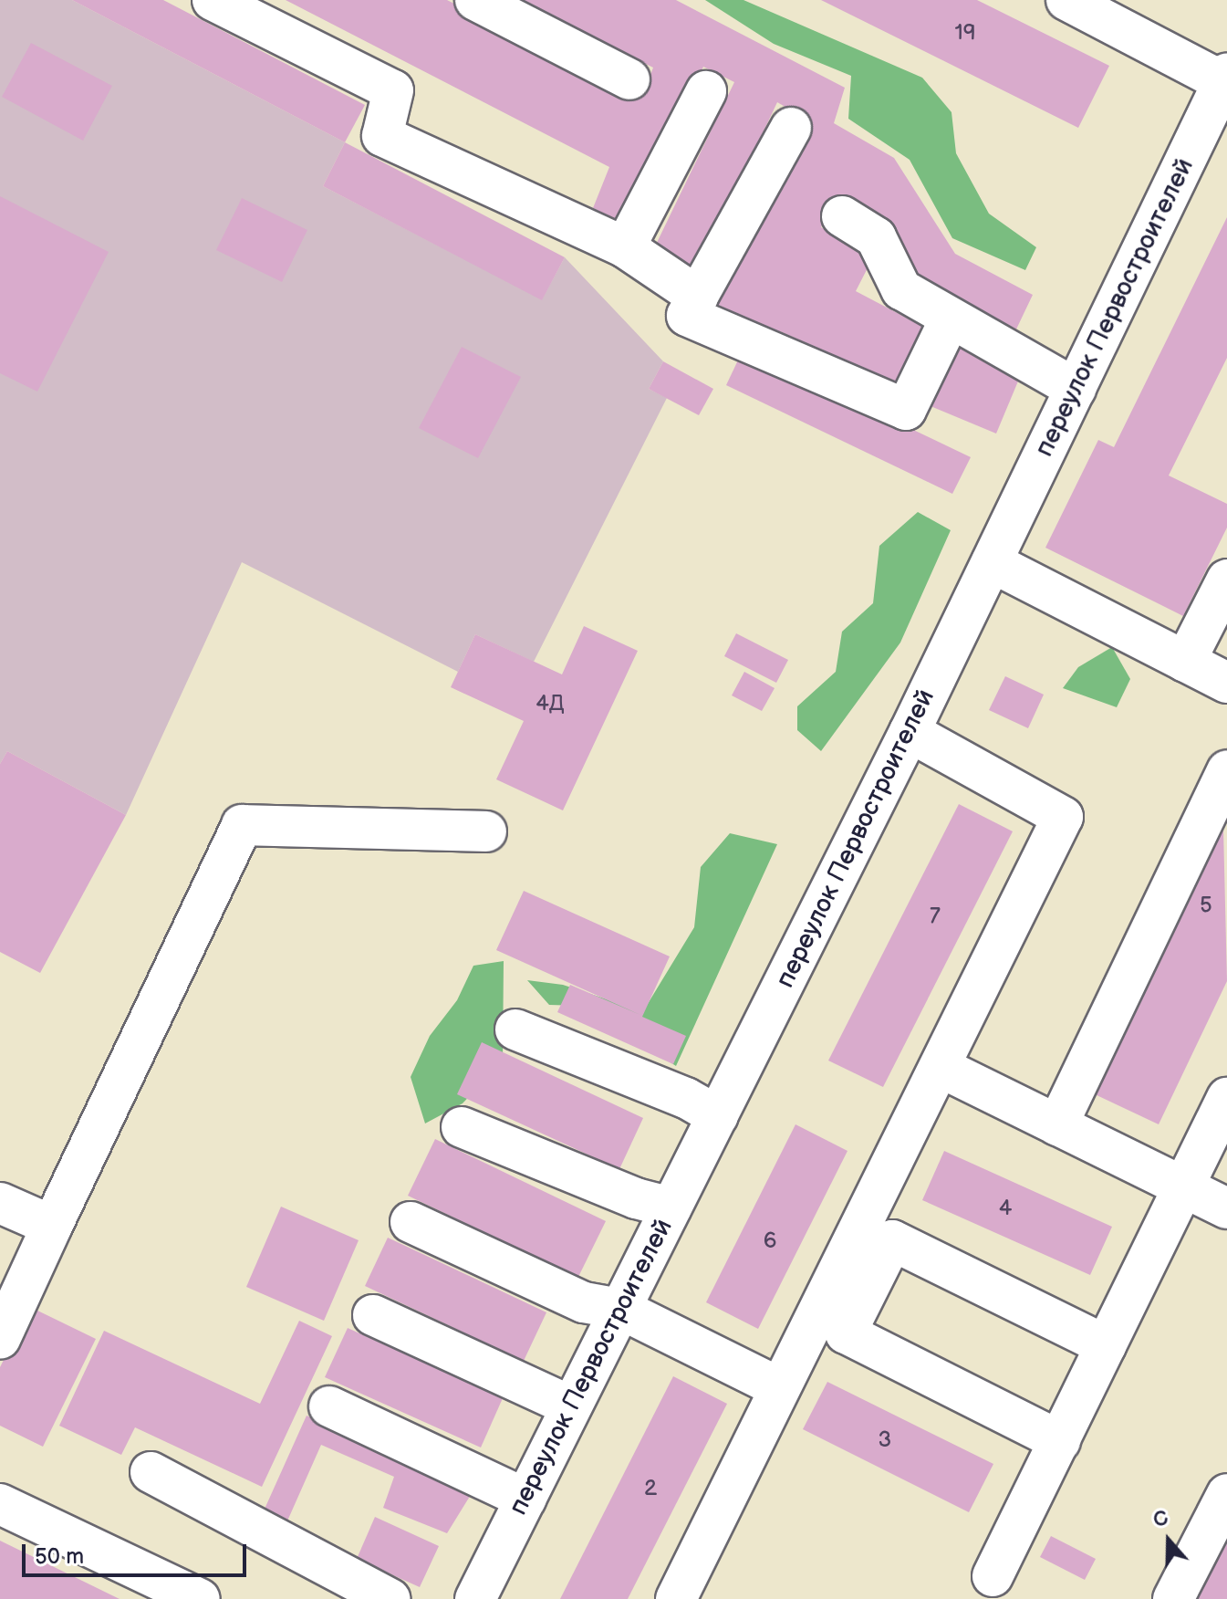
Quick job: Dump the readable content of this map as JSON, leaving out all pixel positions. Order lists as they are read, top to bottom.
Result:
{
  "streets": {
    "street": ["переулок Первостроителей"]
  },
  "house_numbers": [
    "19",
    "4Д",
    "5",
    "7",
    "4",
    "6",
    "3",
    "2"
  ],
  "scale_bar": "50 m",
  "north": "top"
}
